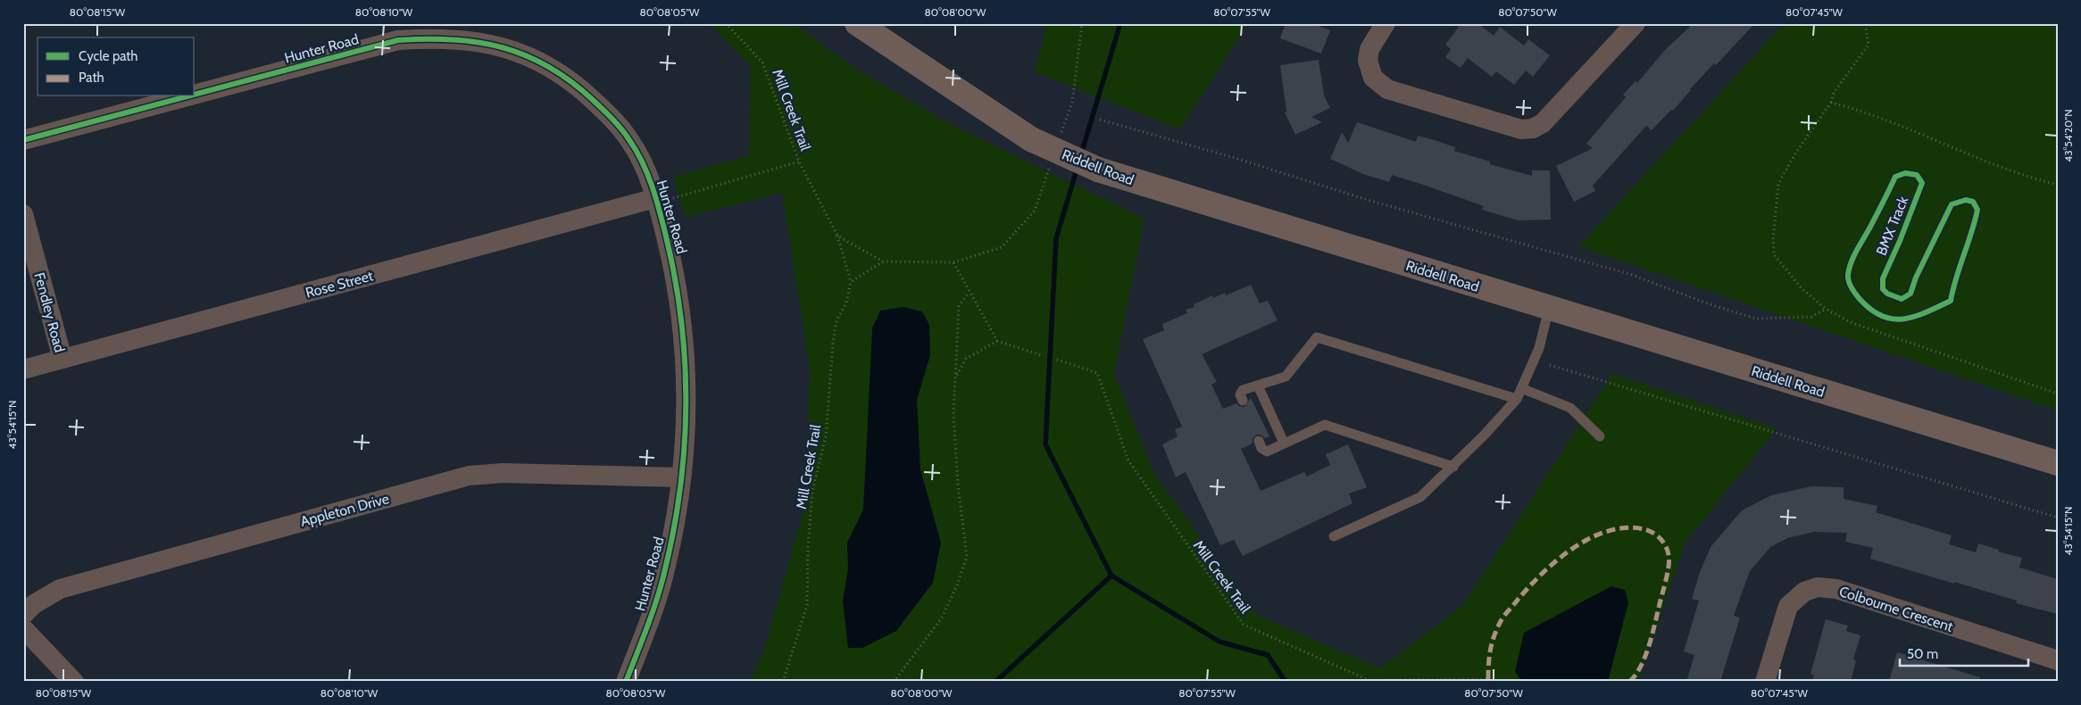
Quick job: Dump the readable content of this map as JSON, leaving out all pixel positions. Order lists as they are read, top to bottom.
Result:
{
  "streets": {
    "main road": ["Riddell Road"],
    "street": [
      "Hunter Road",
      "Rose Street",
      "Fendley Road",
      "Appleton Drive",
      "Colbourne Crescent"
    ],
    "path": ["Mill Creek Trail"],
    "cycle path": ["BMX Track"]
  },
  "crossings": [
    ["Hunter Road", "Rose Street"],
    ["Hunter Road", "Appleton Drive"],
    ["Rose Street", "Fendley Road"]
  ],
  "legend": ["Cycle path", "Path"],
  "scale_bar": "50 m",
  "coordinates": [
    "80°08'15\"W",
    "80°08'10\"W",
    "80°08'05\"W",
    "80°08'00\"W",
    "80°07'55\"W",
    "80°07'50\"W",
    "80°07'45\"W",
    "43°54'20\"N",
    "43°54'15\"N"
  ]
}
